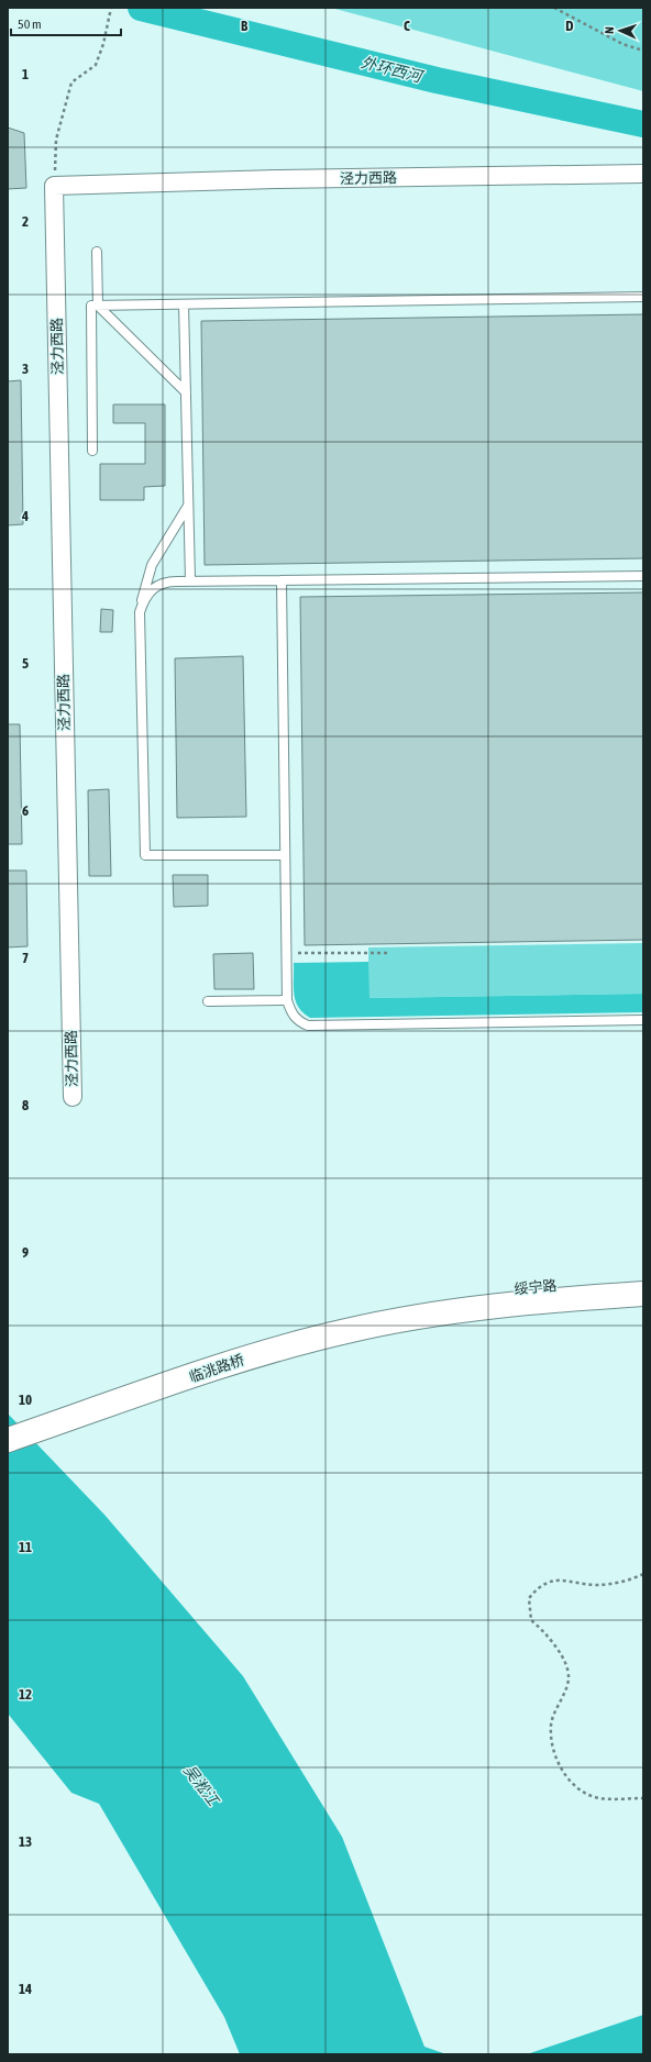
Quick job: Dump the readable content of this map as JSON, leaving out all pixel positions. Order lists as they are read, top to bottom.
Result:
{
  "streets": {
    "main road": ["绥宁路", "临洮路桥"],
    "street": ["泾力西路"]
  },
  "crossings": [
    ["绥宁路", "临洮路桥"]
  ],
  "water": ["外环西河", "吴淞江"],
  "scale_bar": "50 m",
  "north": "left",
  "grid": {
    "columns": ["B", "C", "D"],
    "rows": [
      "1",
      "2",
      "3",
      "4",
      "5",
      "6",
      "7",
      "8",
      "9",
      "10",
      "11",
      "12",
      "13",
      "14"
    ]
  }
}
